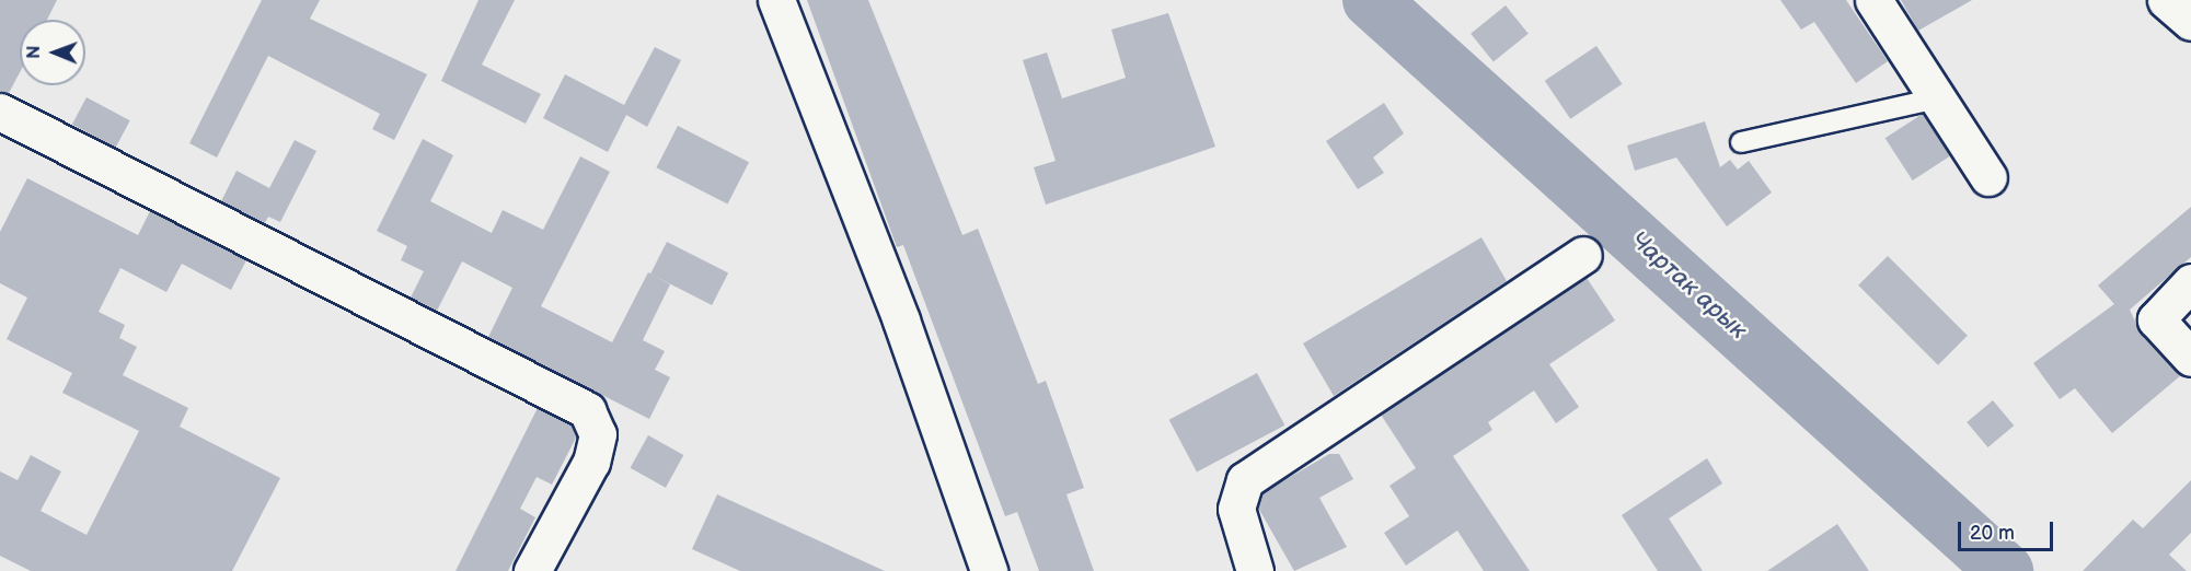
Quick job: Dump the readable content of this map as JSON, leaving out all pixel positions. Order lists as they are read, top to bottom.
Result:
{
  "water": ["Чартак арык"],
  "scale_bar": "20 m",
  "north": "left"
}
